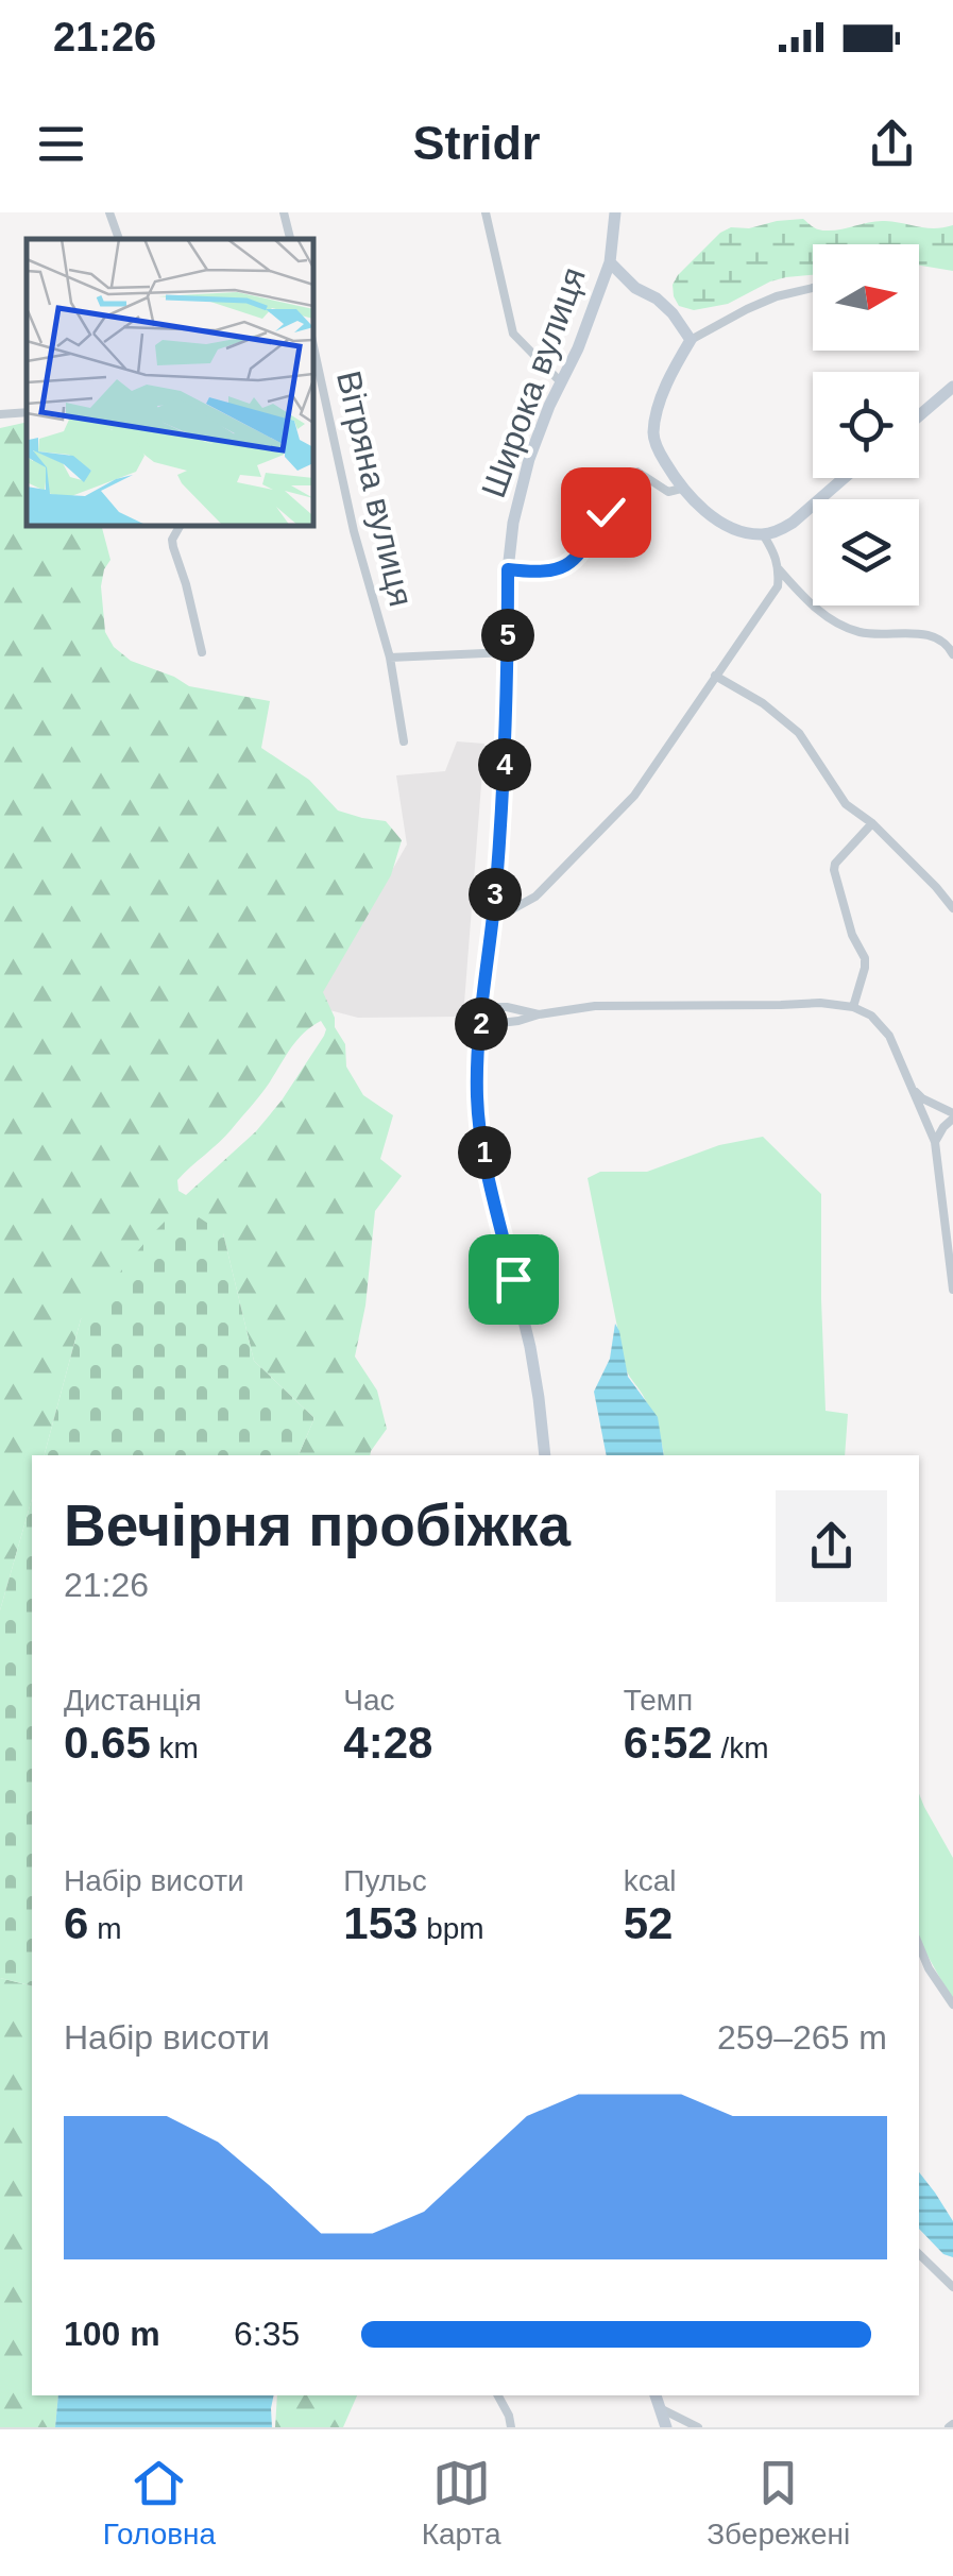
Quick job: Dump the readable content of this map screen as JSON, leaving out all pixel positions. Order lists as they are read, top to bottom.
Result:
{
  "streets": {
    "main road": ["Широка вулиця"],
    "street": ["Вітряна вулиця"]
  },
  "crossings": [
    ["Широка вулиця", "Вітряна вулиця"]
  ],
  "north": "right",
  "page": {
    "status": "21:26",
    "header": "Stridr",
    "pins": [
      "5",
      "4",
      "3",
      "2",
      "1"
    ],
    "heading": ["Вечірня пробіжка", "21:26"],
    "stats": [
      ["Дистанція", "0.65 km"],
      ["Час", "4:28"],
      ["Темп", "6:52 /km"],
      ["Набір висоти", "6 m"],
      ["Пульс", "153 bpm"],
      ["kcal", "52"]
    ],
    "chart": ["Набір висоти", "259–265 m"],
    "list": [
      {
        "name": "100 m",
        "note": "6:35"
      }
    ],
    "tabs": ["Головна", "Карта", "Збережені"]
  }
}
